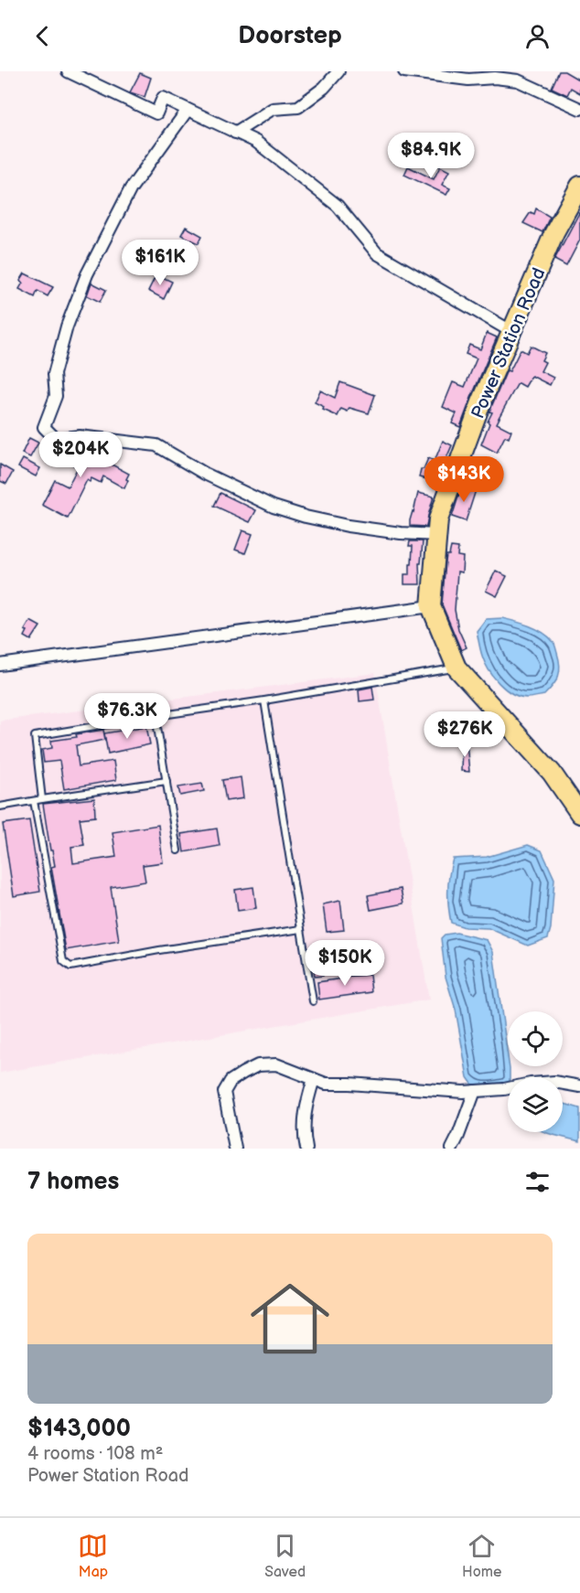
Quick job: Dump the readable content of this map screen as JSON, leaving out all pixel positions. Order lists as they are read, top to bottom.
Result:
{
  "streets": {
    "main road": ["Power Station Road"]
  },
  "page": {
    "header": "Doorstep",
    "price": [
      "$84.9K",
      "$161K",
      "$204K",
      "$143K",
      "$76.3K",
      "$276K",
      "$150K"
    ],
    "heading": "7 homes",
    "list": [
      {
        "name": "$143,000",
        "note": "4 rooms · 108 m² · Power Station Road"
      }
    ],
    "tabs": ["Map", "Saved", "Home"]
  }
}
